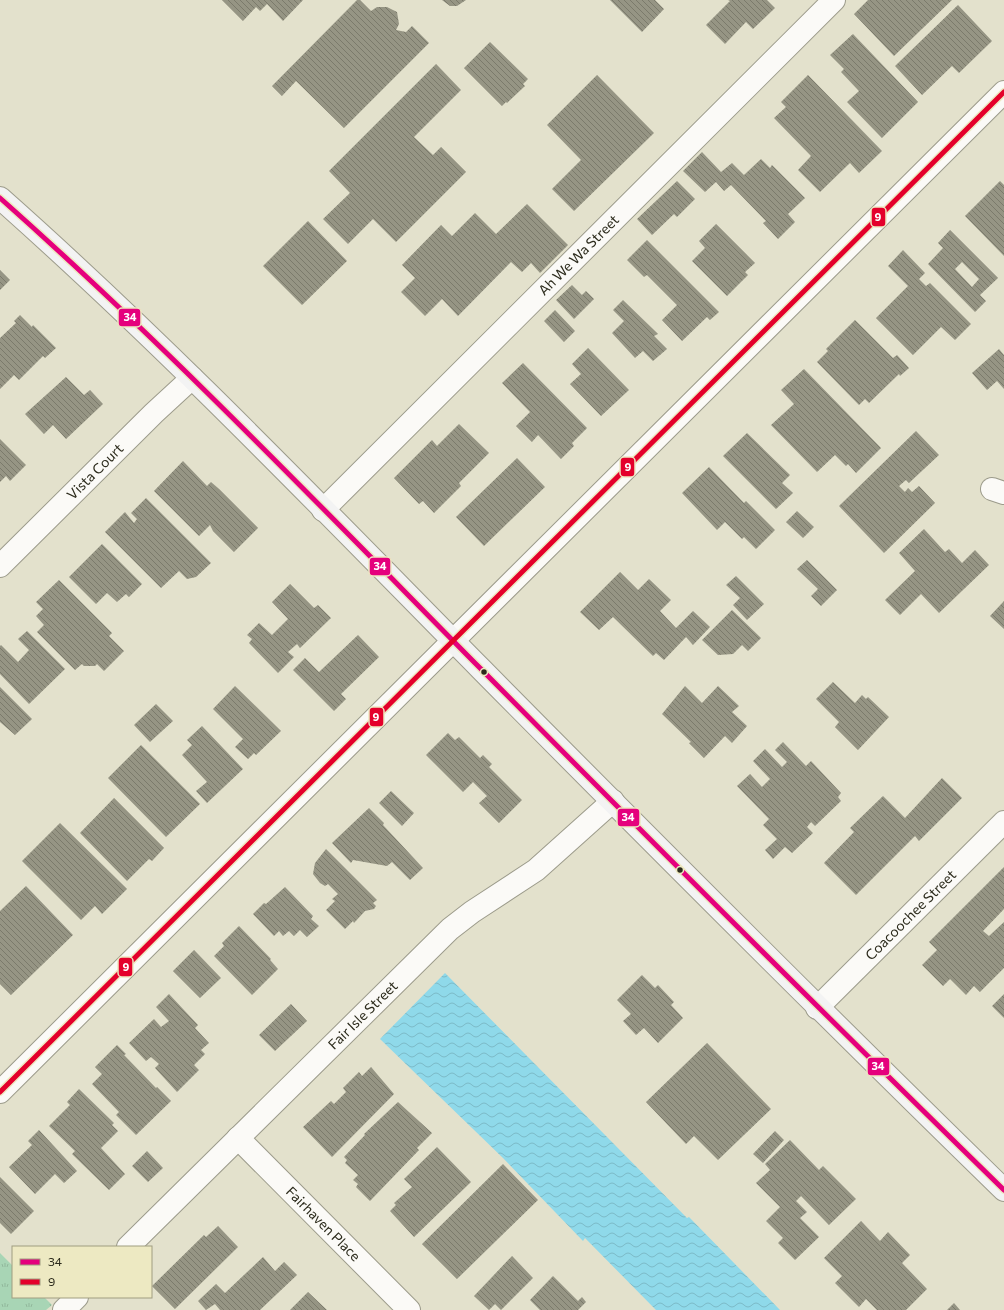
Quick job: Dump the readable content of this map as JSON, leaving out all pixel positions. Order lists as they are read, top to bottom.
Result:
{
  "streets": {
    "street": [
      "Ah We Wa Street",
      "Vista Court",
      "Coacoochee Street",
      "Fair Isle Street",
      "Fairhaven Place"
    ]
  },
  "crossings": [
    ["Fair Isle Street", "Fairhaven Place"]
  ],
  "lines": ["transit line 9", "transit line 34"],
  "legend": ["34", "9"]
}
